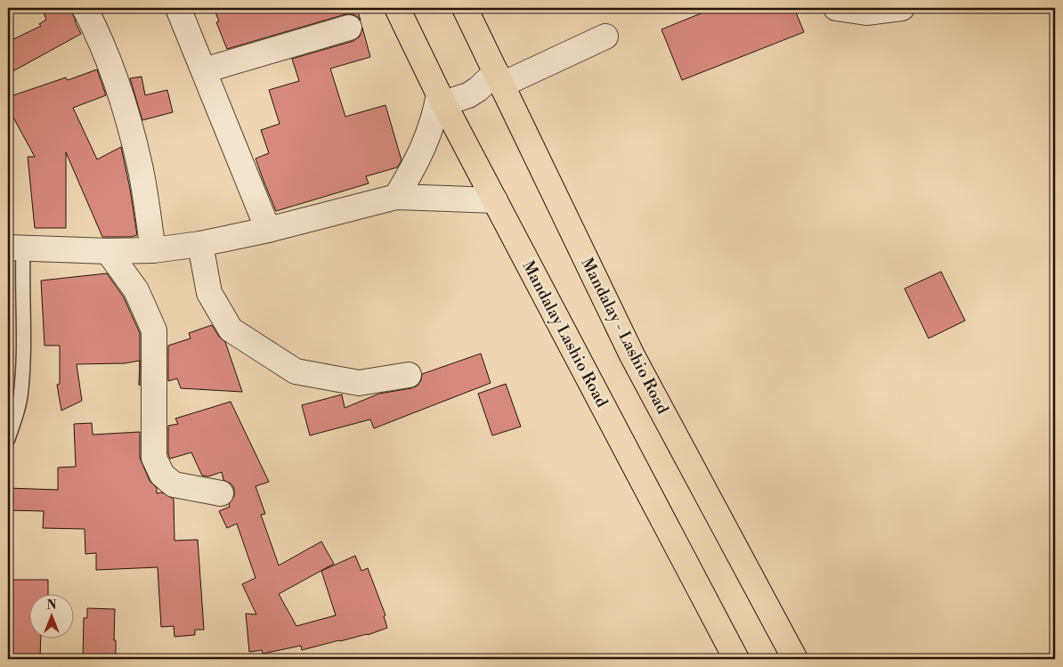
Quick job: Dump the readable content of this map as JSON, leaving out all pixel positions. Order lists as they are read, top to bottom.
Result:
{
  "streets": {
    "highway": ["Mandalay Lashio Road", "Mandalay - Lashio Road"]
  },
  "north": "top"
}
